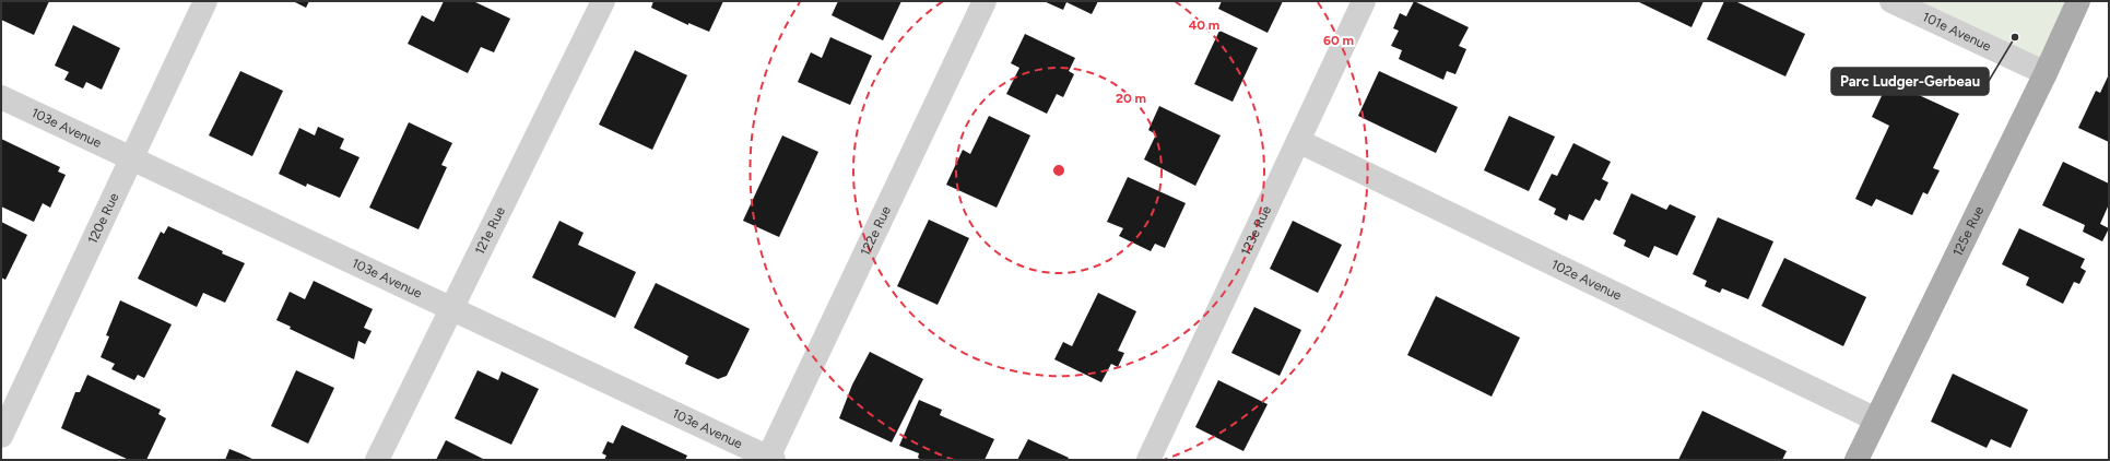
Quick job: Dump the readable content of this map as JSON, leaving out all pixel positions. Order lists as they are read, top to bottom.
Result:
{
  "streets": {
    "main road": ["125e Rue"],
    "street": [
      "101e Avenue",
      "103e Avenue",
      "120e Rue",
      "121e Rue",
      "122e Rue",
      "123e Rue",
      "102e Avenue"
    ]
  },
  "crossings": [
    ["101e Avenue", "125e Rue"],
    ["103e Avenue", "120e Rue"],
    ["103e Avenue", "121e Rue"],
    ["103e Avenue", "122e Rue"],
    ["123e Rue", "102e Avenue"],
    ["125e Rue", "102e Avenue"]
  ],
  "places": ["Parc Ludger-Gerbeau"],
  "rings": ["40 m", "60 m", "20 m"]
}
